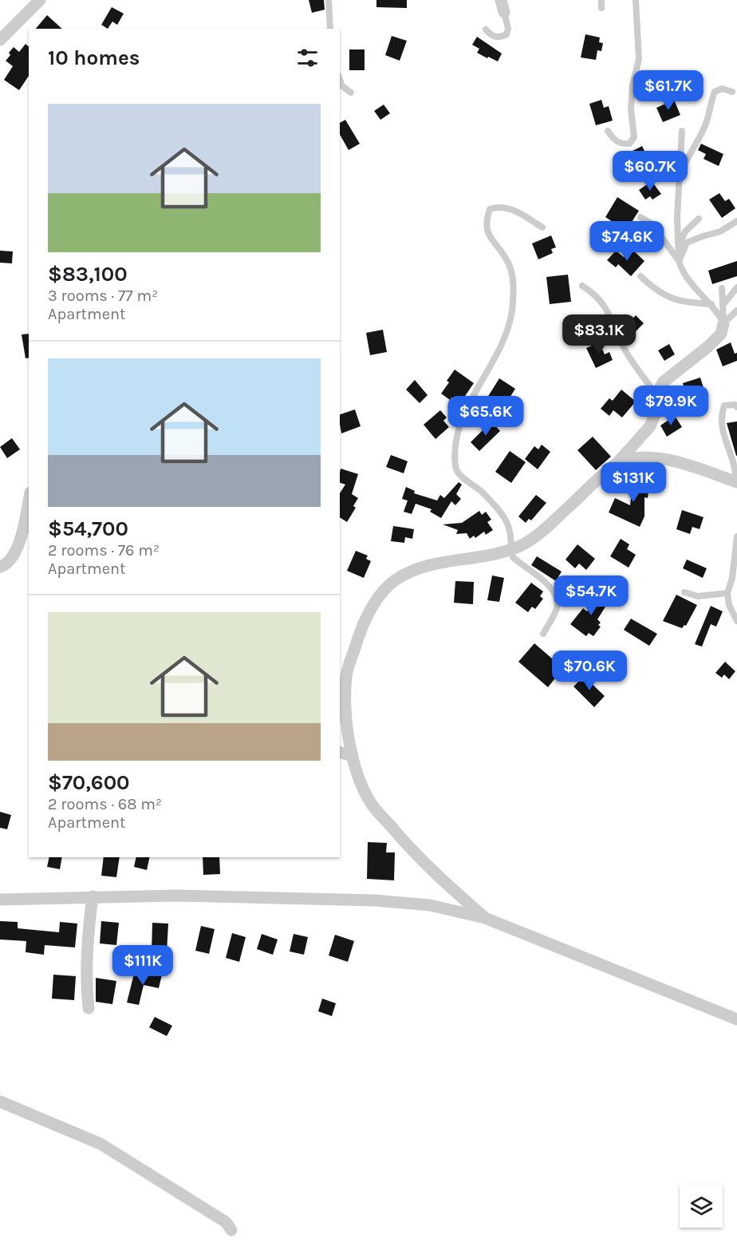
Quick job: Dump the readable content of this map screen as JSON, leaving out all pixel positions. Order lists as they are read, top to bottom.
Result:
{
  "page": {
    "heading": "10 homes",
    "price": [
      "$61.7K",
      "$60.7K",
      "$74.6K",
      "$83.1K",
      "$79.9K",
      "$65.6K",
      "$131K",
      "$54.7K",
      "$70.6K",
      "$111K"
    ],
    "list": [
      {
        "name": "$83,100",
        "note": "3 rooms · 77 m² · Apartment"
      },
      {
        "name": "$54,700",
        "note": "2 rooms · 76 m² · Apartment"
      },
      {
        "name": "$70,600",
        "note": "2 rooms · 68 m² · Apartment"
      }
    ]
  }
}
